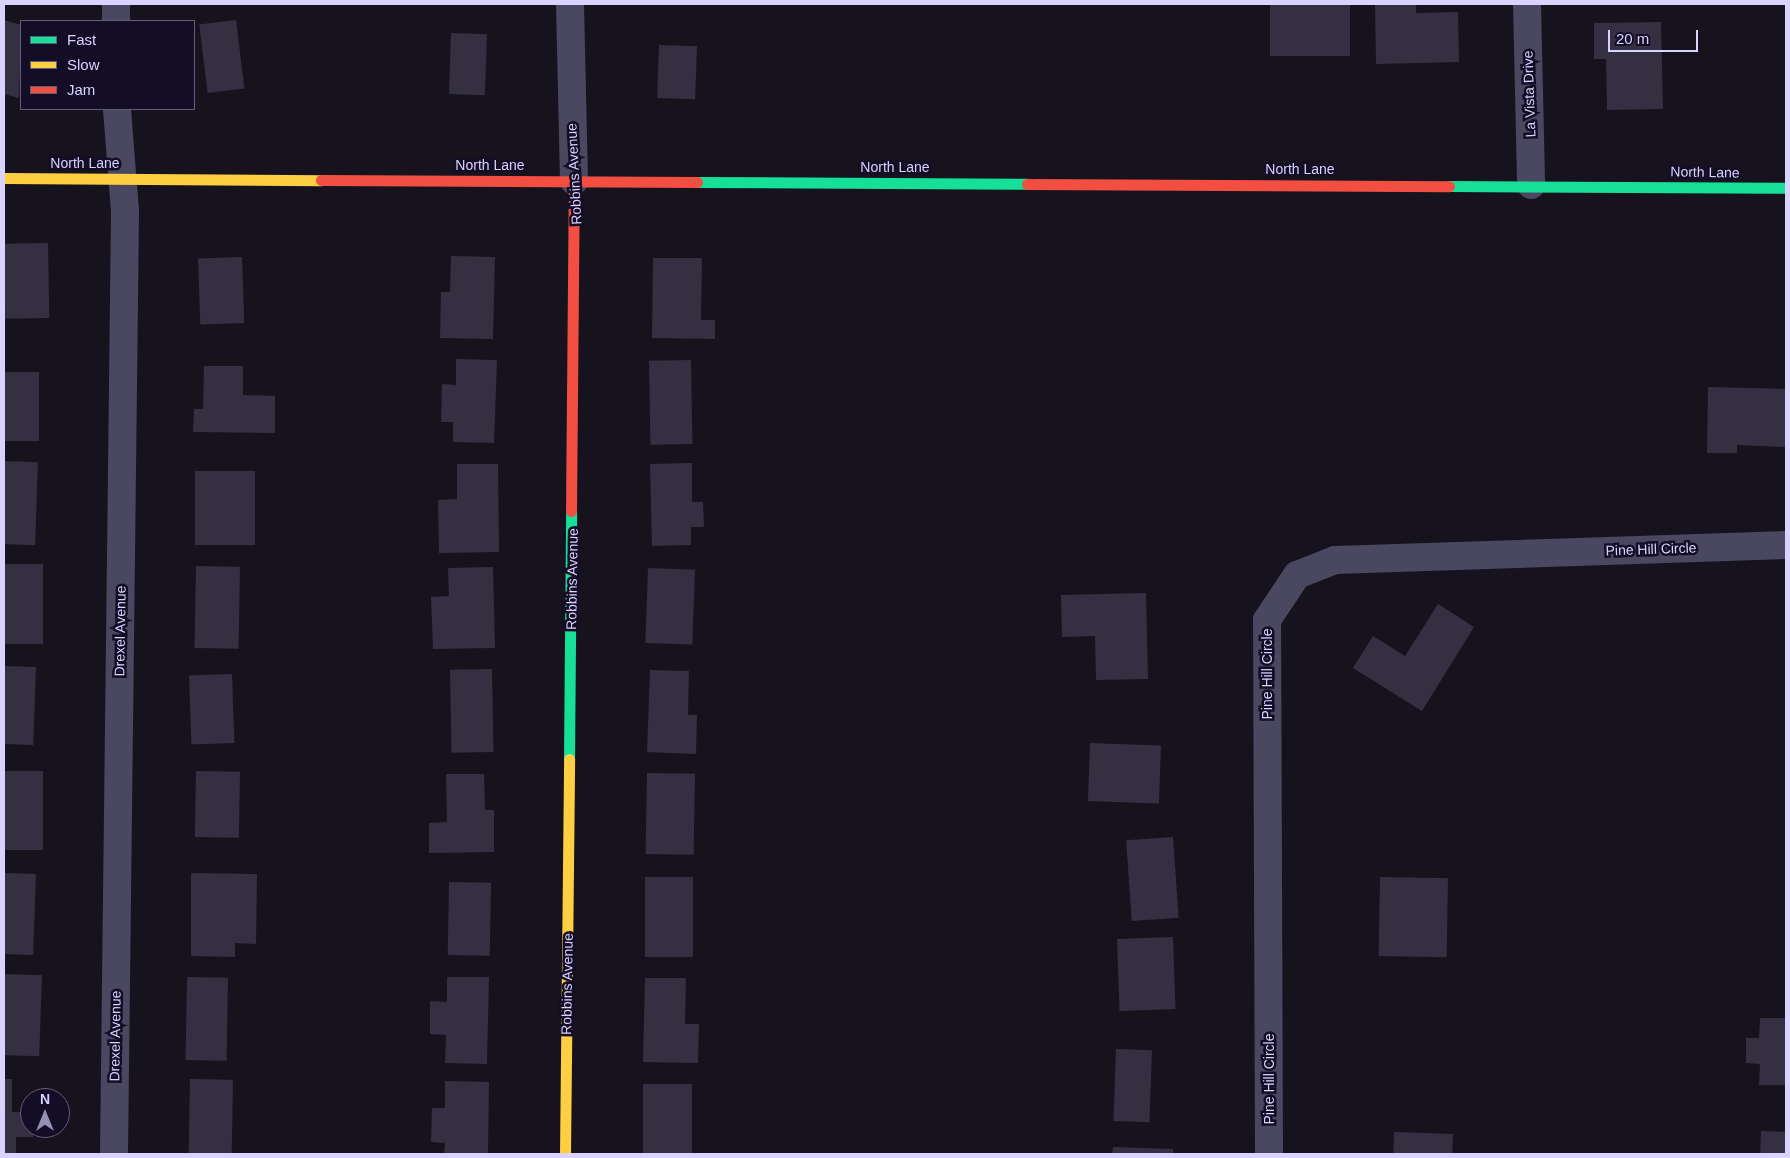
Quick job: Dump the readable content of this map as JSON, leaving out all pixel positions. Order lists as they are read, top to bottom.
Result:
{
  "streets": {
    "street": [
      "La Vista Drive",
      "North Lane",
      "Robbins Avenue",
      "Pine Hill Circle",
      "Drexel Avenue"
    ]
  },
  "crossings": [
    ["La Vista Drive", "North Lane"],
    ["North Lane", "Robbins Avenue"],
    ["North Lane", "Drexel Avenue"]
  ],
  "legend": ["Fast", "Slow", "Jam"],
  "scale_bar": "20 m",
  "north": "top"
}
